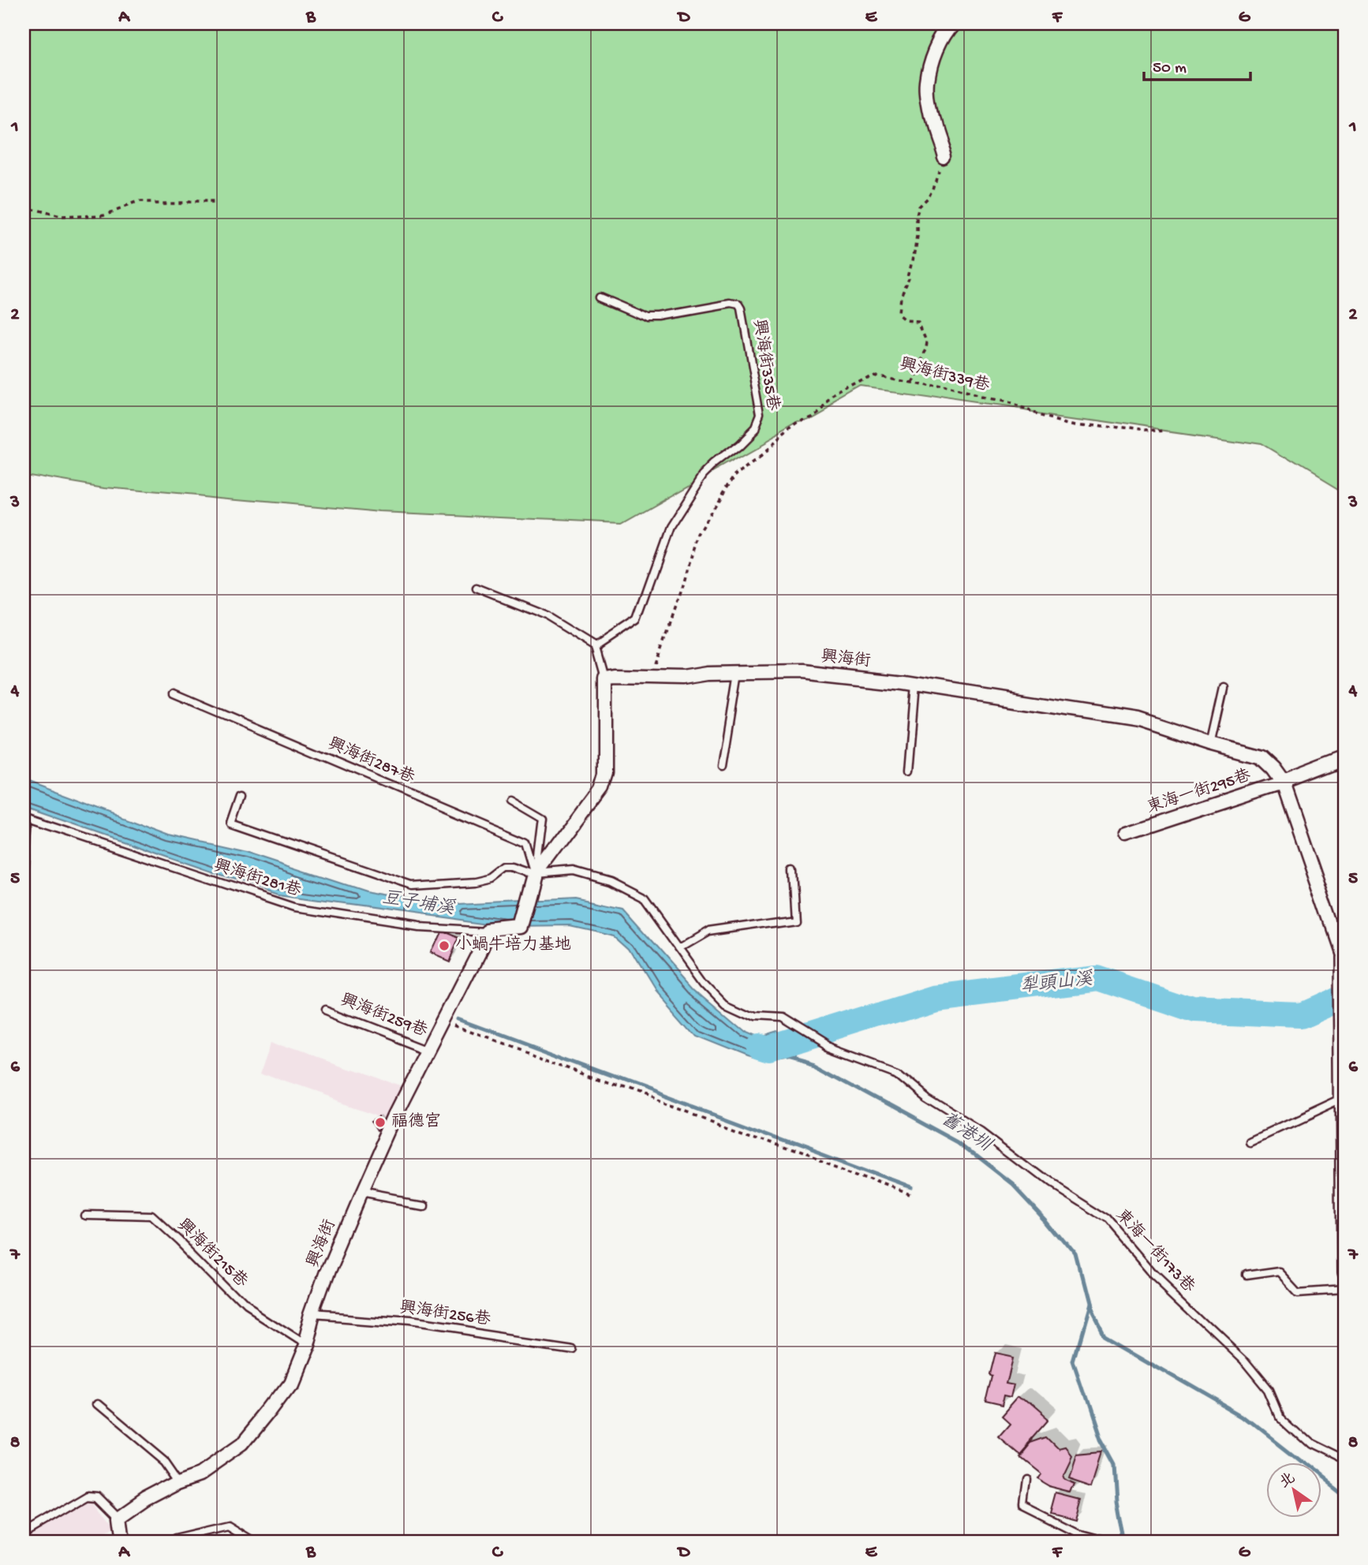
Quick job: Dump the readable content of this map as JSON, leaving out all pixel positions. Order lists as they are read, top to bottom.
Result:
{
  "streets": {
    "street": ["興海街", "東海一街295巷"],
    "lane": [
      "興海街335巷",
      "興海街287巷",
      "興海街281巷",
      "興海街259巷",
      "東海一街173巷",
      "興海街215巷",
      "興海街256巷"
    ],
    "path": ["興海街339巷"]
  },
  "crossings": [
    ["興海街339巷", "興海街"],
    ["興海街", "東海一街295巷"],
    ["興海街", "興海街281巷"],
    ["興海街", "興海街259巷"],
    ["興海街", "興海街215巷"],
    ["興海街", "興海街256巷"]
  ],
  "water": ["豆子埔溪", "犁頭山溪", "舊港圳"],
  "places": ["小蝸牛培力基地", "福德宮"],
  "scale_bar": "50 m",
  "north": "top left",
  "grid": {
    "columns": [
      "A",
      "B",
      "C",
      "D",
      "E",
      "F",
      "G"
    ],
    "rows": [
      "1",
      "2",
      "3",
      "4",
      "5",
      "6",
      "7",
      "8"
    ]
  }
}
